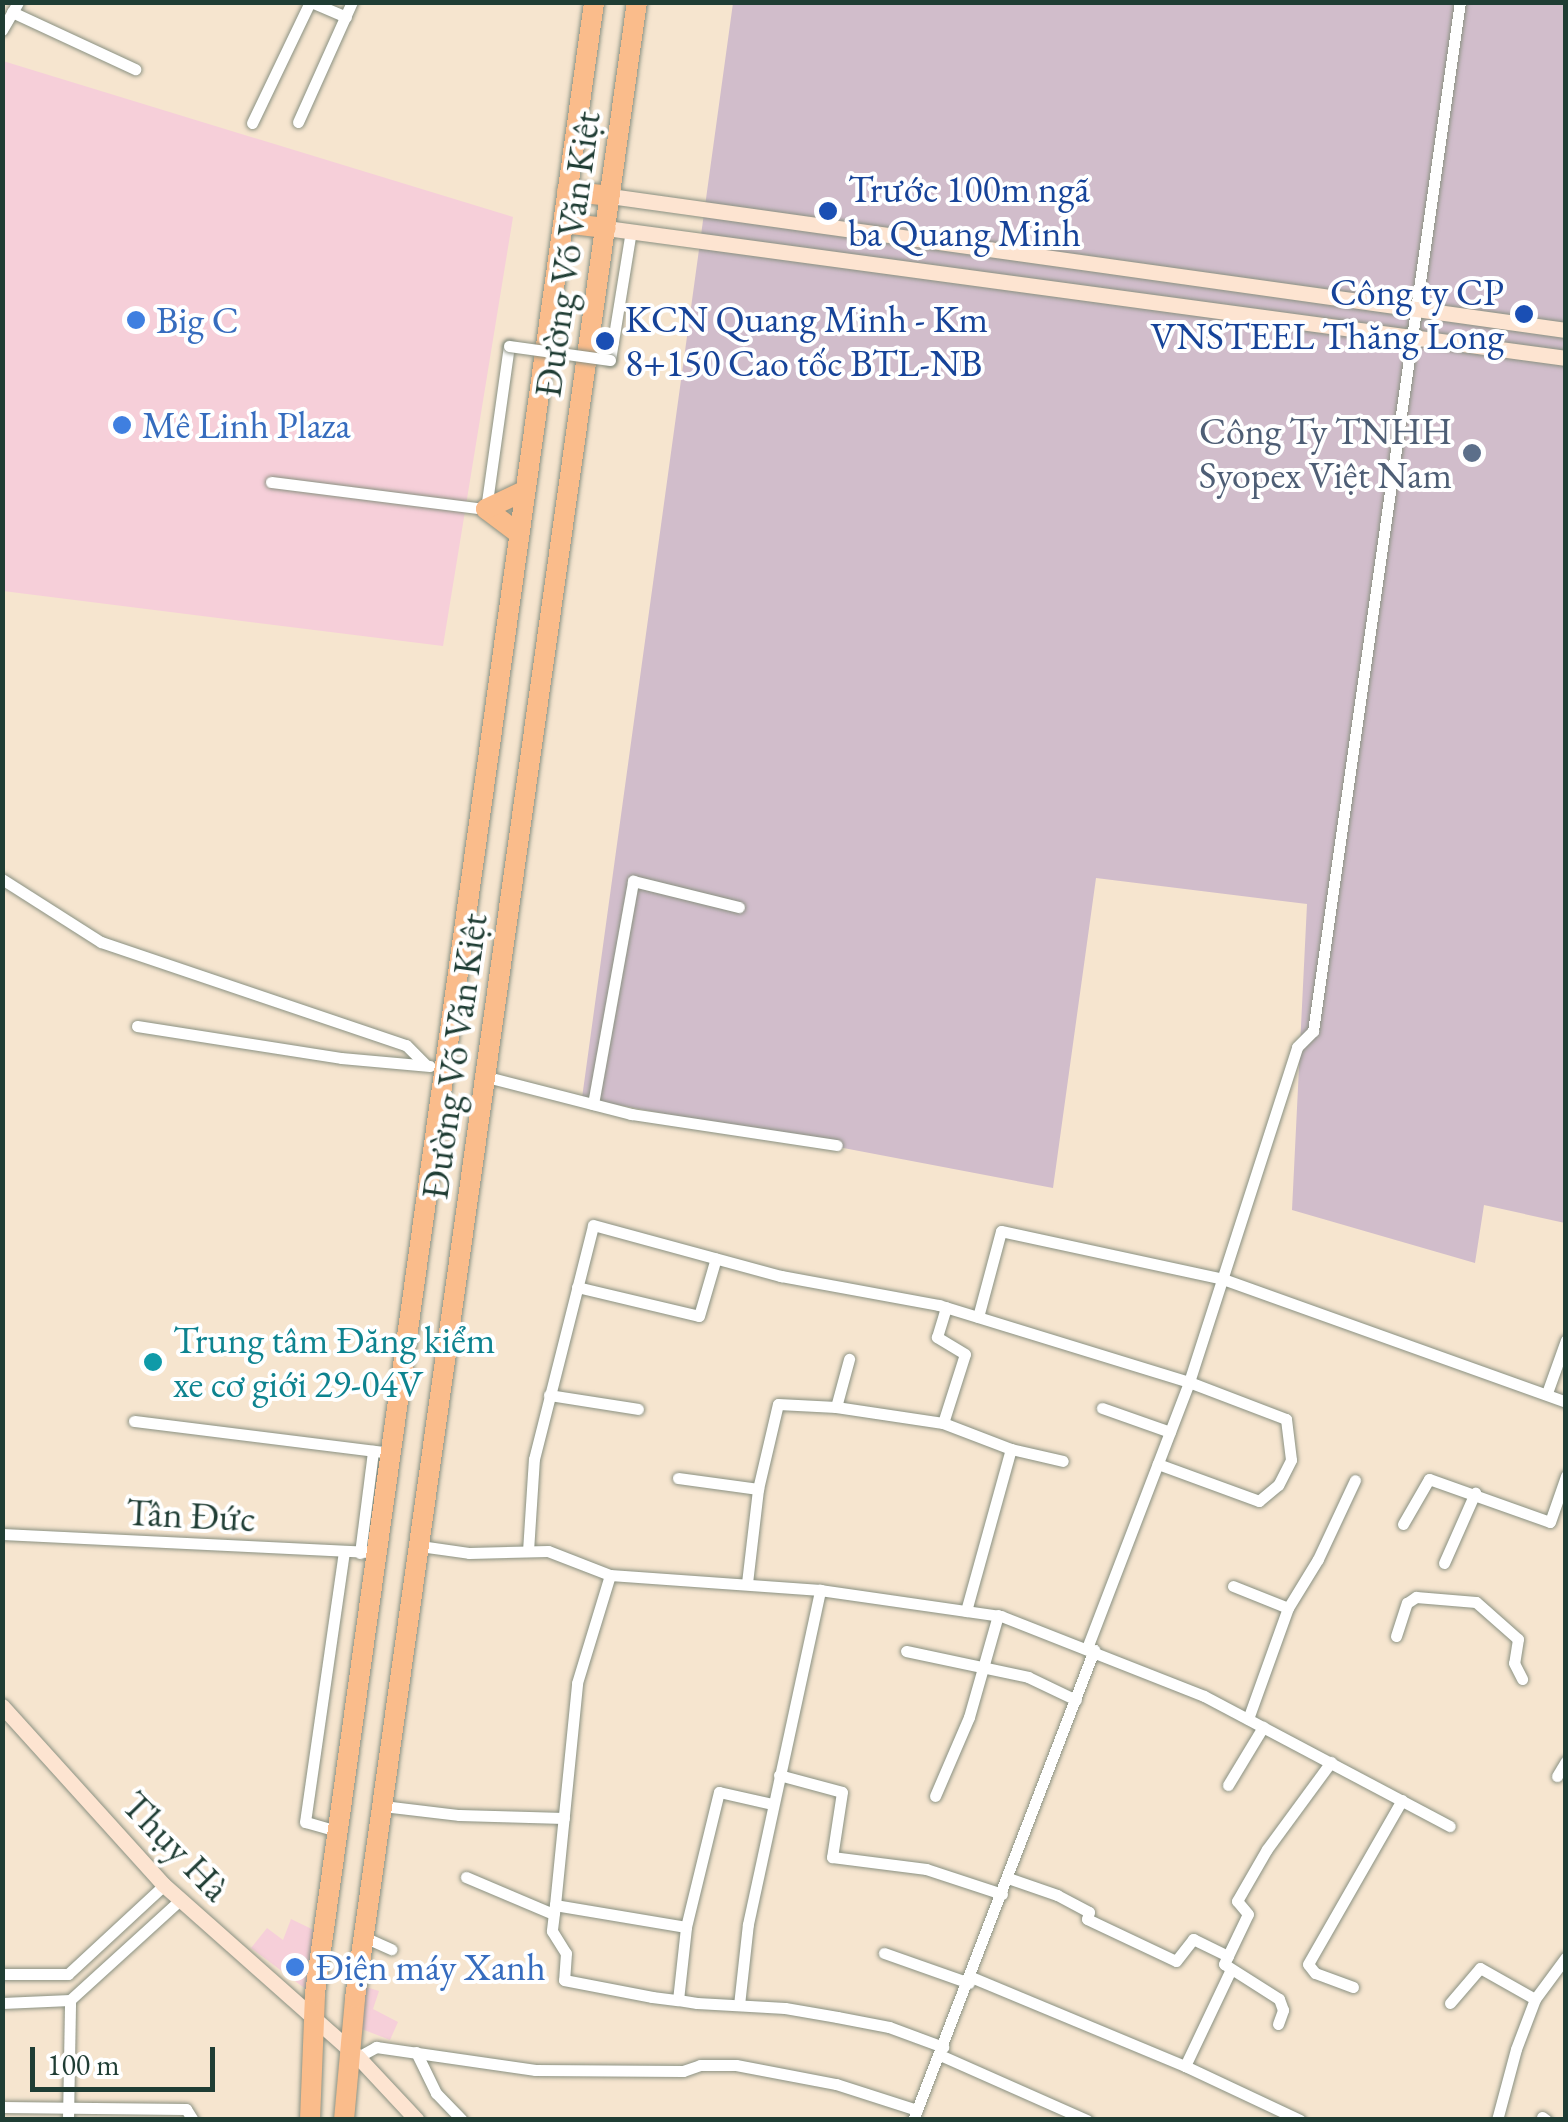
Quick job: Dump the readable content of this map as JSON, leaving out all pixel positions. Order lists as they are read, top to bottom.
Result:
{
  "streets": {
    "highway": ["Đường Võ Văn Kiệt"],
    "street": ["Tân Đức", "Thụy Hà"]
  },
  "crossings": [
    ["Đường Võ Văn Kiệt", "Tân Đức"],
    ["Đường Võ Văn Kiệt", "Thụy Hà"]
  ],
  "places": [
    "Trước 100m ngã ba Quang Minh",
    "Công ty CP VNSTEEL Thăng Long",
    "Big C",
    "KCN Quang Minh - Km 8+150 Cao tốc BTL-NB",
    "Mê Linh Plaza",
    "Công Ty TNHH Syopex Việt Nam",
    "Trung tâm Đăng kiểm xe cơ giới 29-04V",
    "Điện máy Xanh"
  ],
  "scale_bar": "100 m"
}
